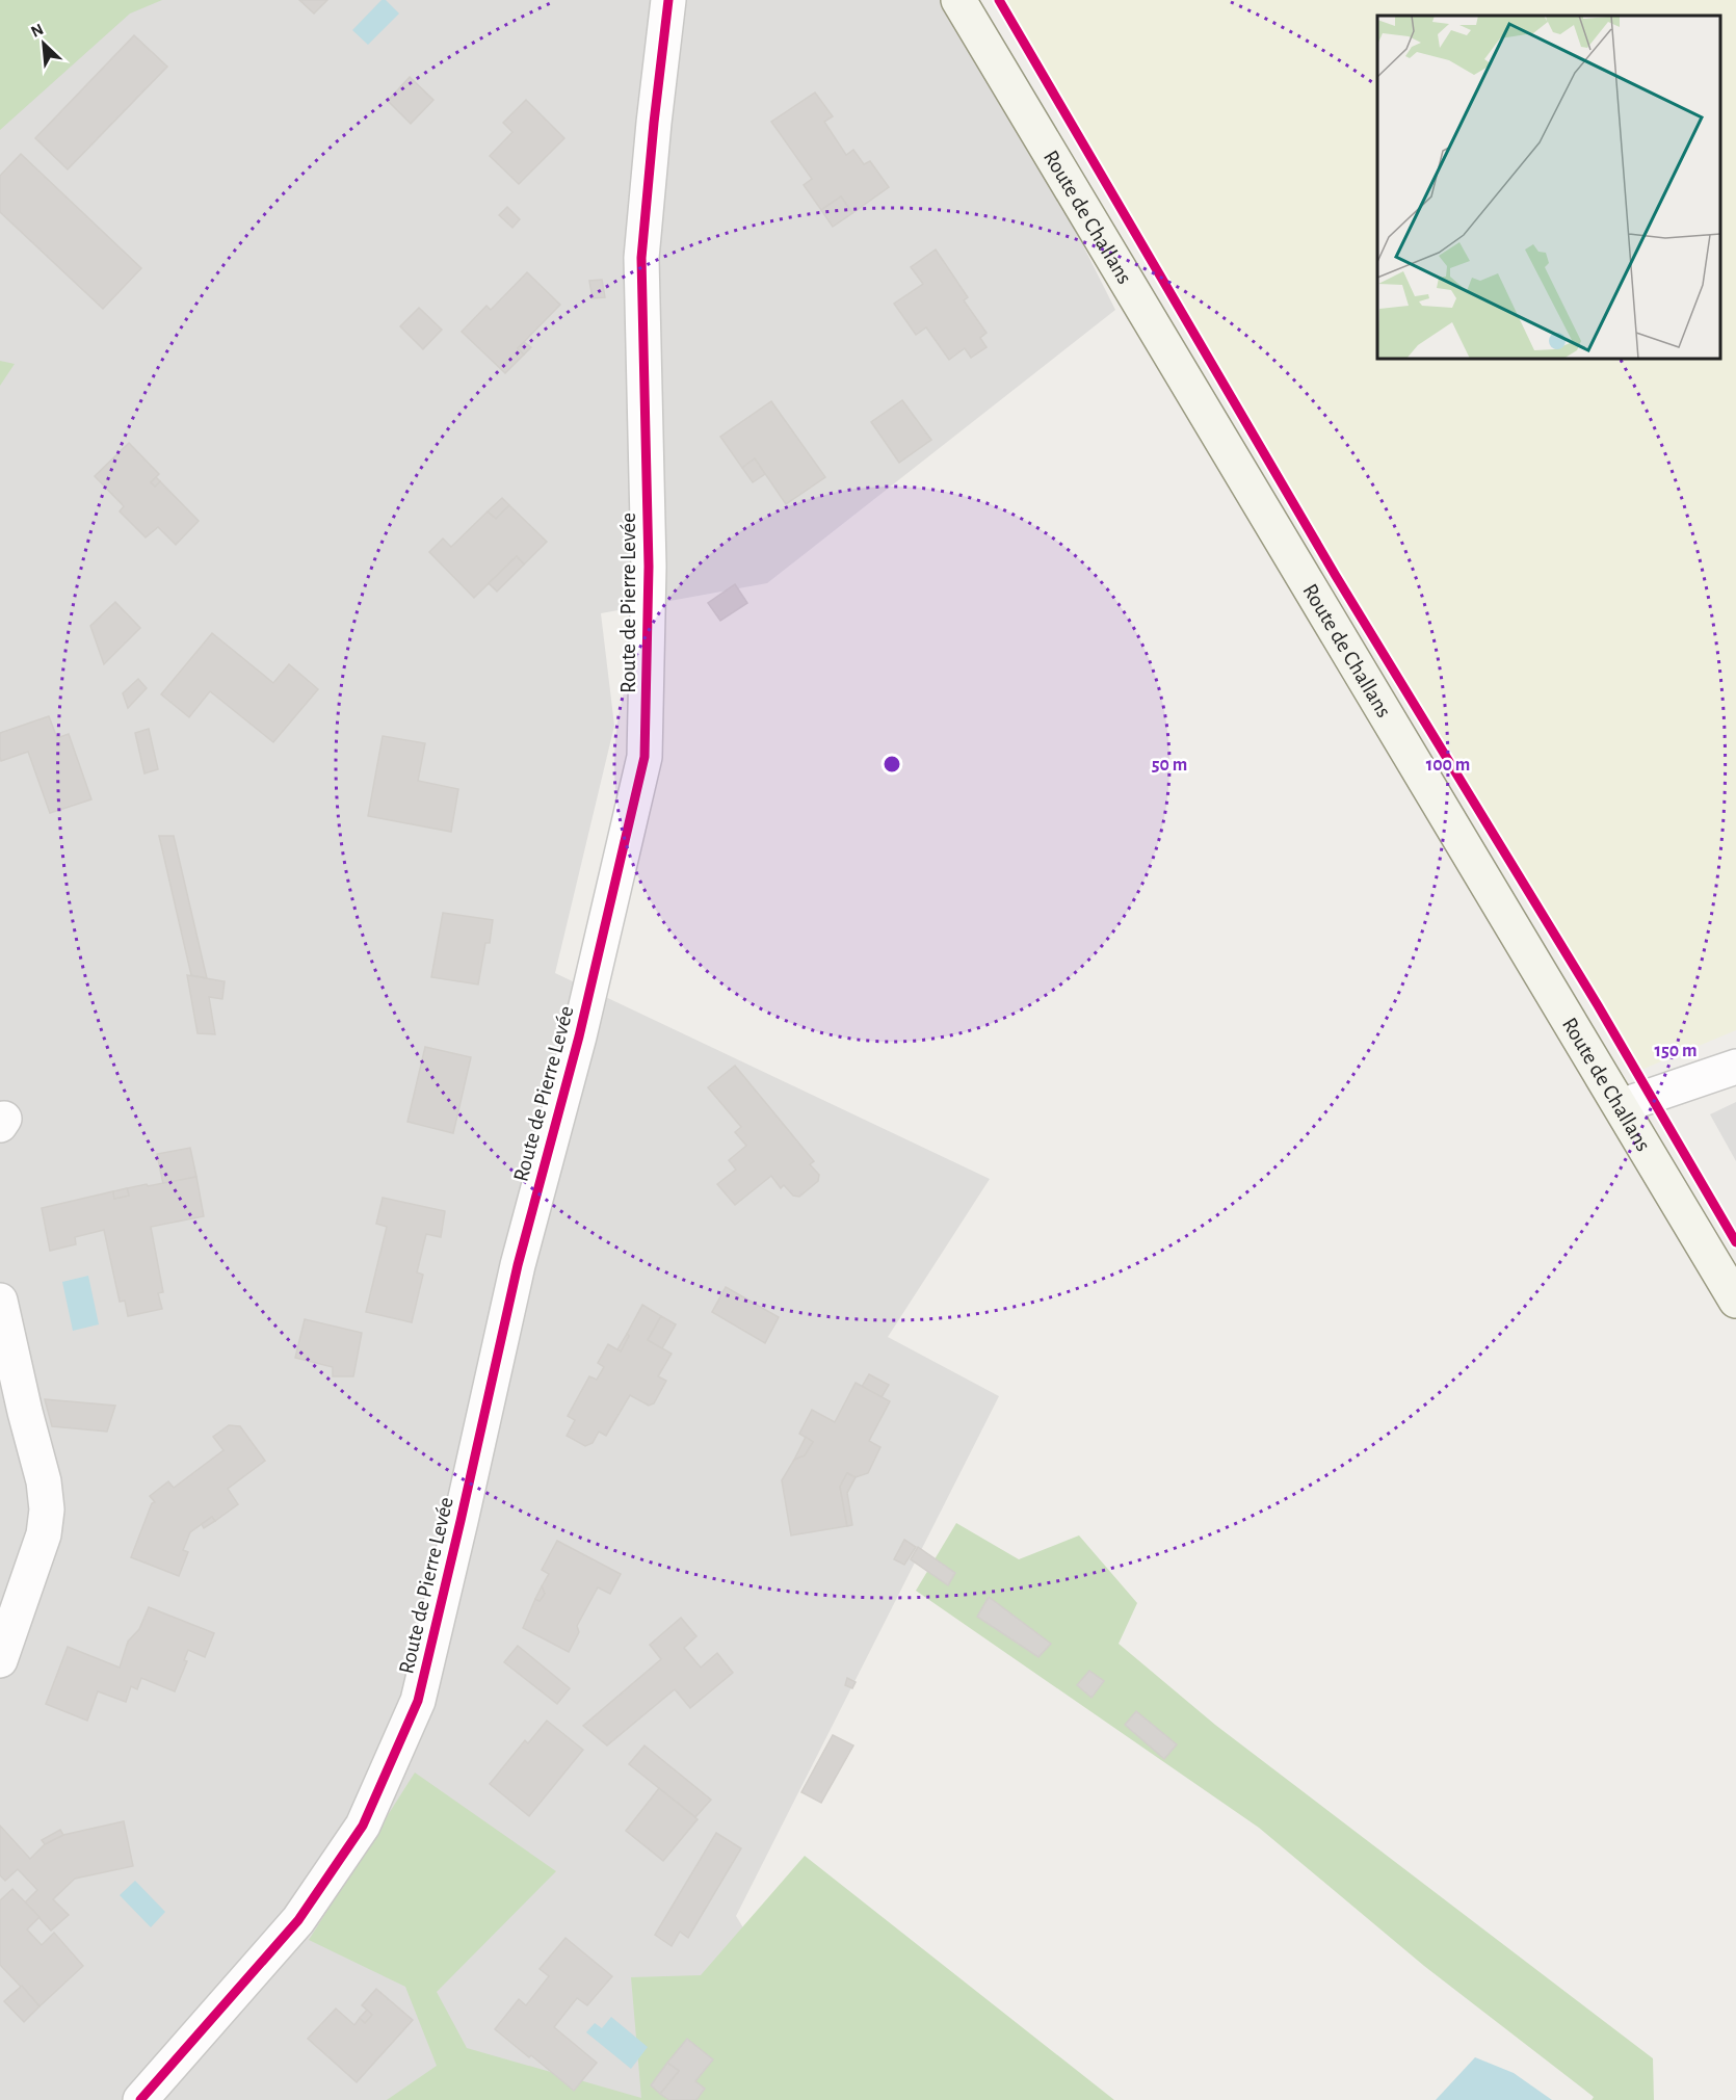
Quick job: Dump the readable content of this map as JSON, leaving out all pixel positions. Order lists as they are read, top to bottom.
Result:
{
  "streets": {
    "main road": ["Route de Challans"],
    "street": ["Route de Pierre Levée"]
  },
  "north": "top left",
  "rings": ["50 m", "100 m", "150 m"]
}
